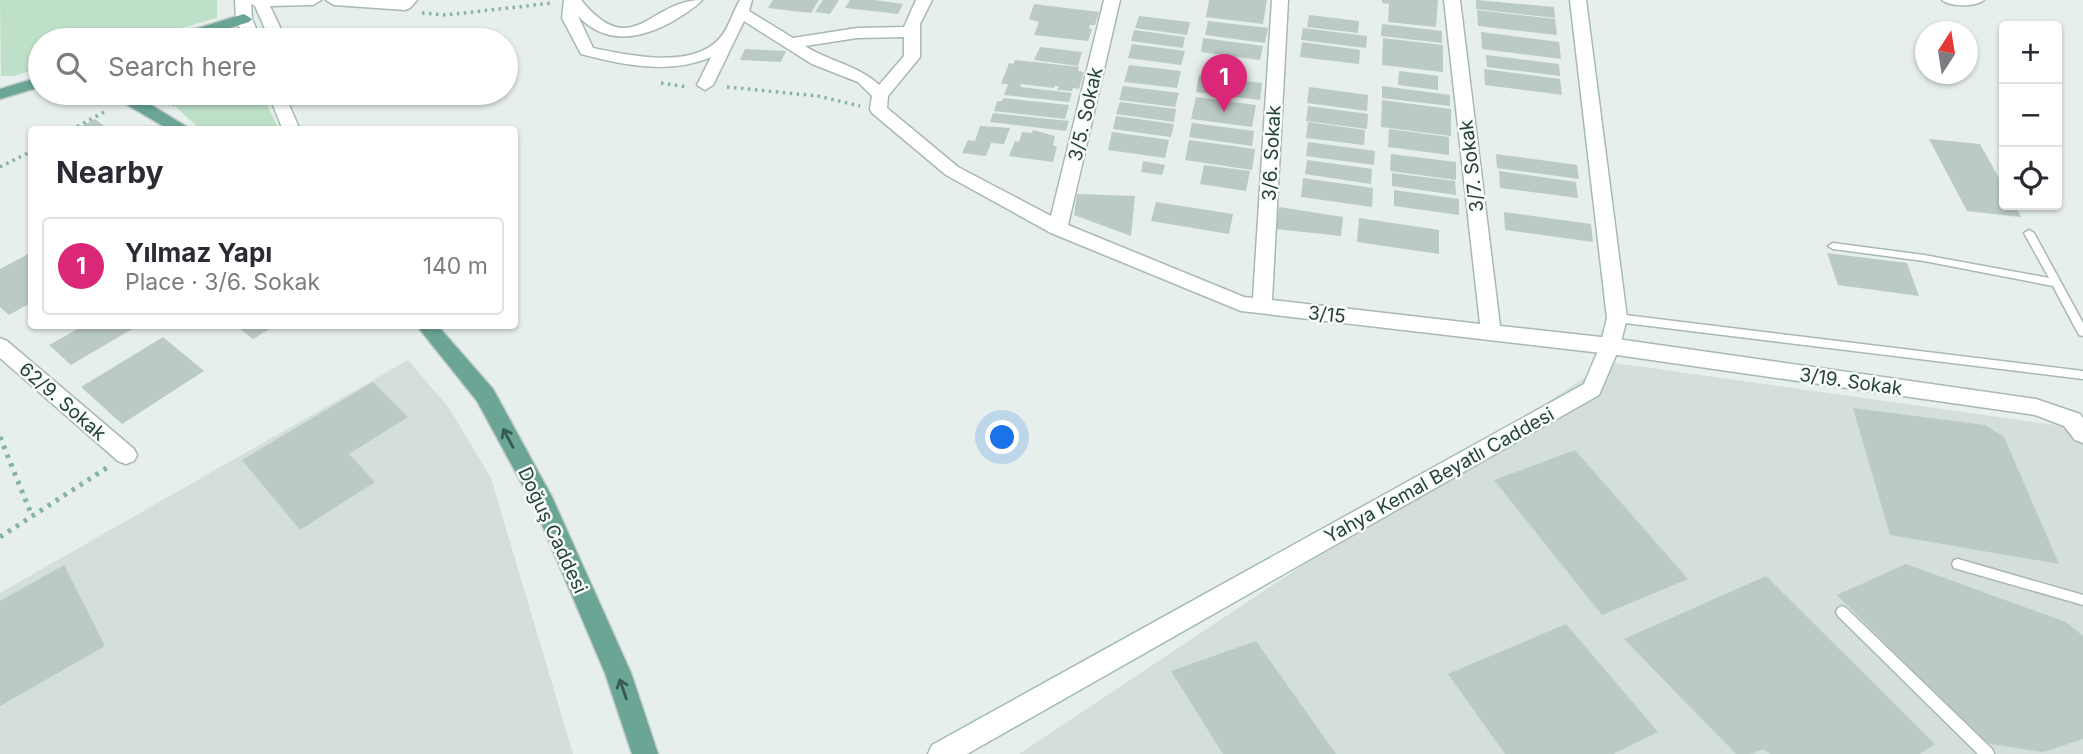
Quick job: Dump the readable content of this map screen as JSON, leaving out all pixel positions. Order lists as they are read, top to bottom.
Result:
{
  "streets": {
    "main road": ["Doğuş Caddesi"],
    "street": [
      "3/5. Sokak",
      "3/6. Sokak",
      "3/7. Sokak",
      "3/15",
      "3/19. Sokak",
      "62/9. Sokak",
      "Yahya Kemal Beyatlı Caddesi"
    ]
  },
  "crossings": [
    ["3/5. Sokak", "3/15"],
    ["3/6. Sokak", "3/15"],
    ["3/7. Sokak", "3/15"],
    ["3/15", "3/19. Sokak"],
    ["3/15", "Yahya Kemal Beyatlı Caddesi"],
    ["3/19. Sokak", "Yahya Kemal Beyatlı Caddesi"]
  ],
  "one_way": ["Doğuş Caddesi"],
  "north": "top",
  "page": {
    "map_buttons": ["+", "−"],
    "search": "Search here",
    "pins": "1",
    "heading": "Nearby",
    "list": [
      {
        "mark": "1",
        "name": "Yılmaz Yapı",
        "note": "Place · 3/6. Sokak",
        "value": "140 m"
      }
    ]
  }
}
